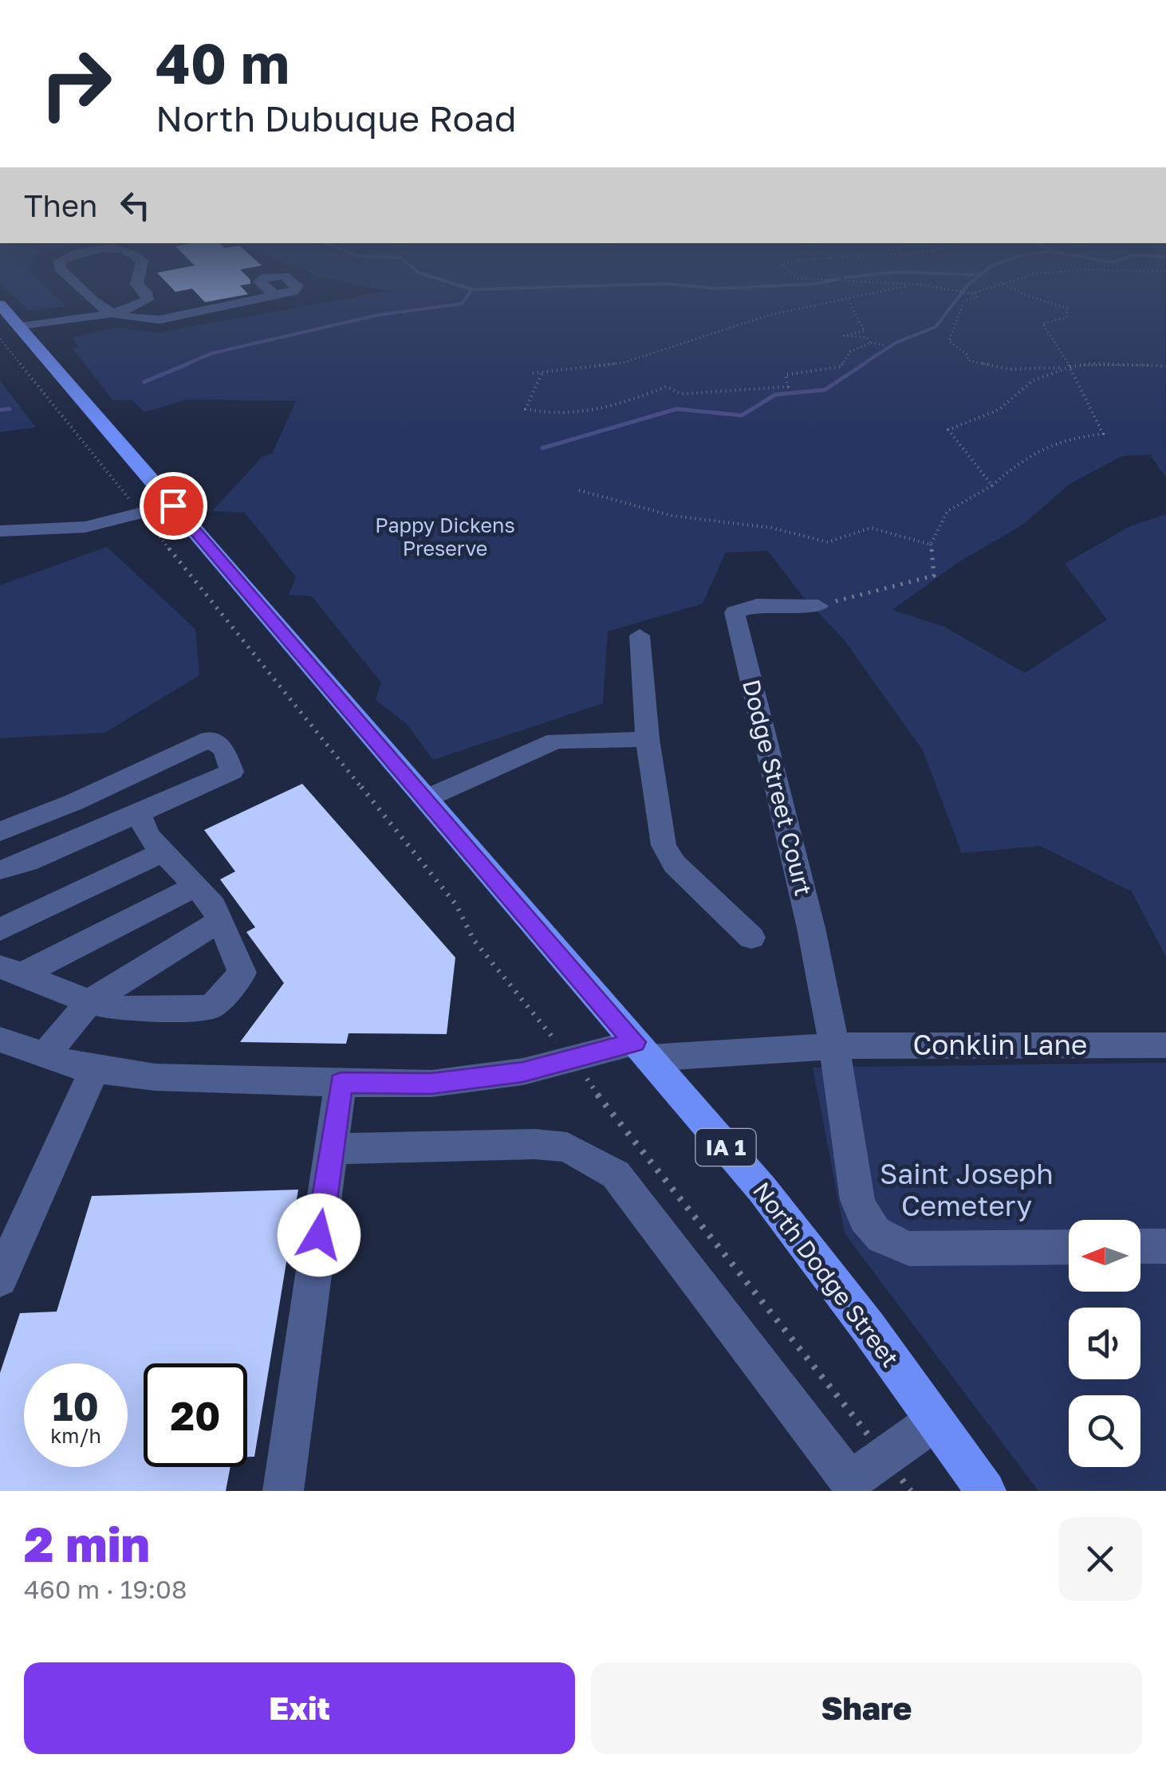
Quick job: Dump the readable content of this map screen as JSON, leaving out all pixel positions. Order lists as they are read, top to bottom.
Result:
{
  "streets": {
    "main road": ["IA 1", "North Dodge Street"],
    "street": ["Dodge Street Court", "Conklin Lane"]
  },
  "crossings": [
    ["Dodge Street Court", "Conklin Lane"],
    ["Conklin Lane", "North Dodge Street"]
  ],
  "parks": ["Pappy Dickens Preserve", "Saint Joseph Cemetery"],
  "north": "left",
  "page": {
    "turn": ["40 m", "North Dubuque Road"],
    "then": "Then",
    "speed": "10 km/h",
    "limit": "20",
    "heading": ["2 min", "460 m · 19:08"],
    "buttons": ["Exit", "Share"]
  }
}
